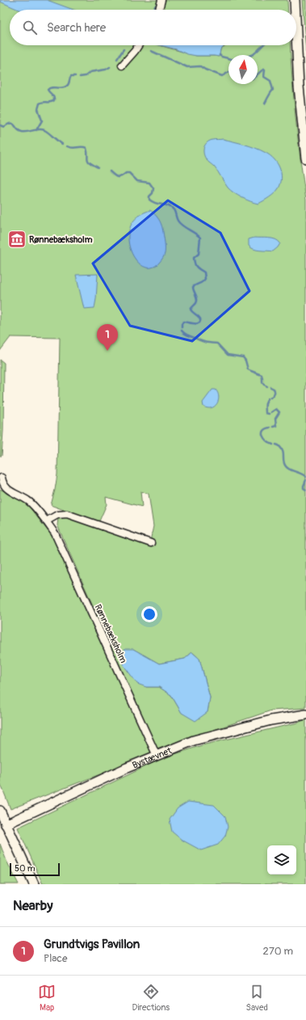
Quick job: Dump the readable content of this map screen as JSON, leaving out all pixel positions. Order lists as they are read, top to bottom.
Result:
{
  "streets": {
    "street": ["Rønnebæksholm", "Bystævnet"]
  },
  "crossings": [
    ["Rønnebæksholm", "Bystævnet"]
  ],
  "places": {
    "museum": ["Rønnebæksholm"]
  },
  "scale_bar": "50 m",
  "north": "top",
  "page": {
    "search": "Search here",
    "pins": "1",
    "scale": "50 m",
    "heading": "Nearby",
    "list": [
      {
        "mark": "1",
        "name": "Grundtvigs Pavillon",
        "note": "Place",
        "value": "270 m"
      }
    ],
    "nav": ["Map", "Directions", "Saved"]
  }
}
